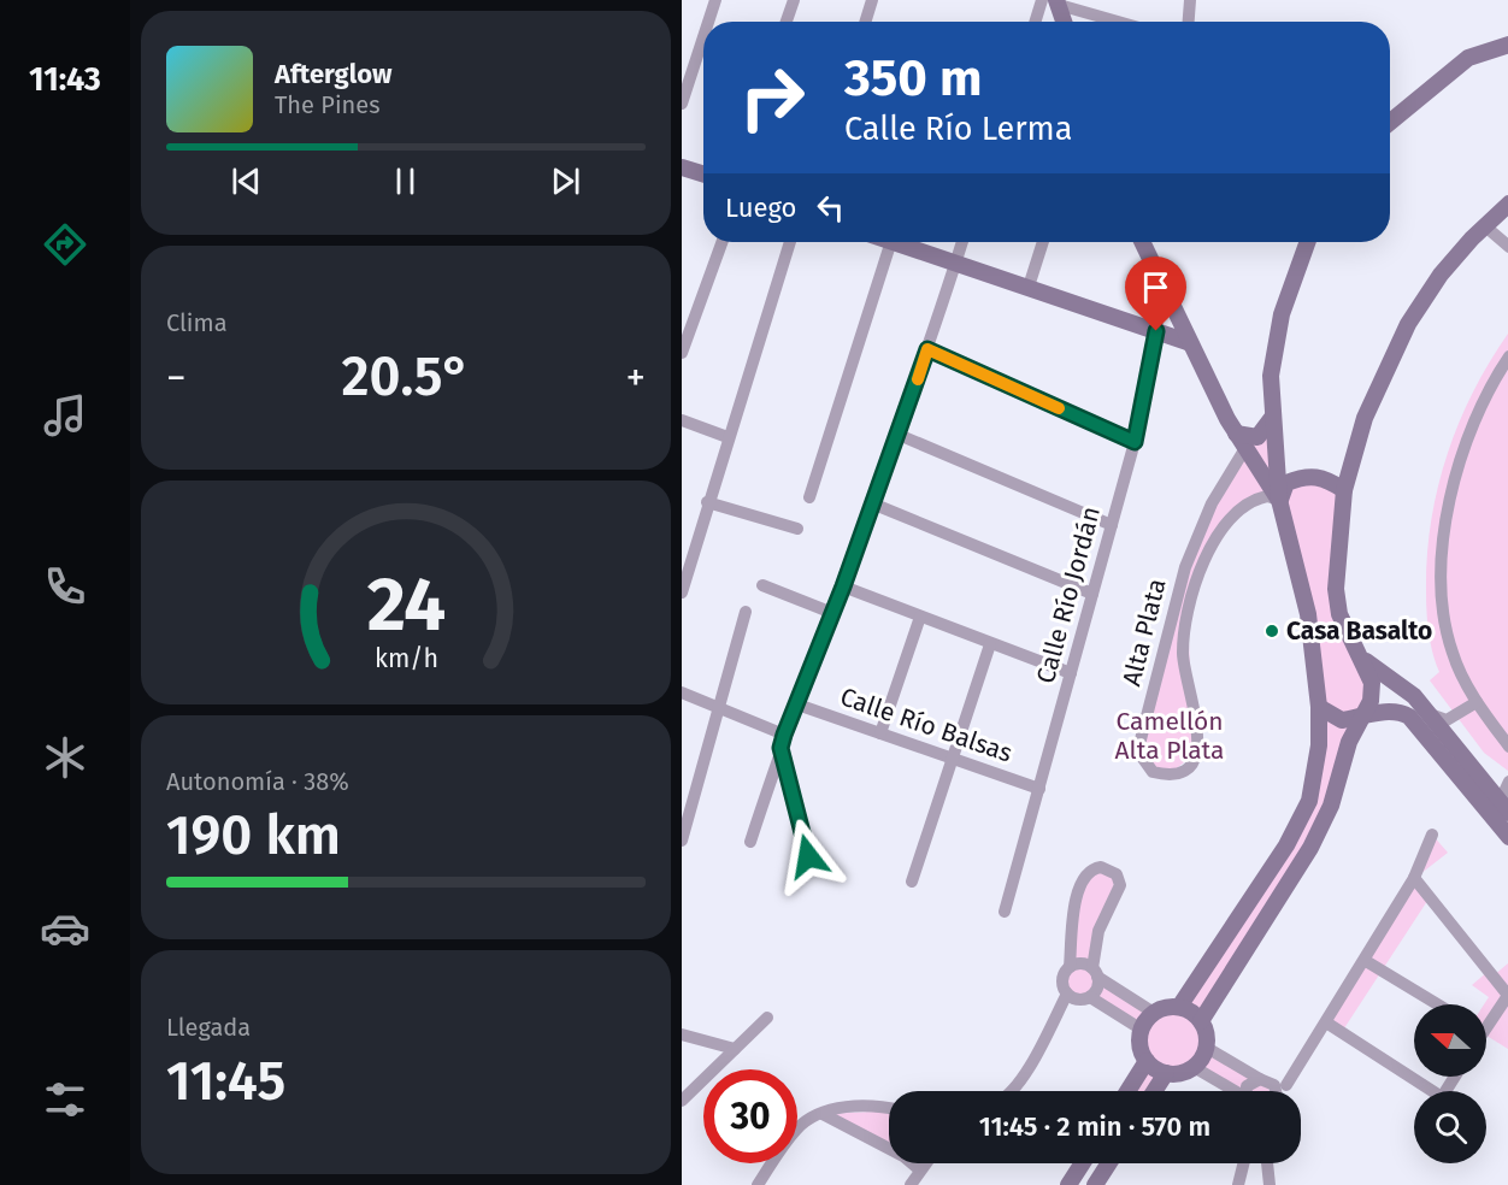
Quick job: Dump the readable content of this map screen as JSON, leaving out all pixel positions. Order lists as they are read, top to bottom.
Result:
{
  "streets": {
    "street": ["Calle Río Jordán", "Alta Plata", "Calle Río Balsas"]
  },
  "crossings": [
    ["Calle Río Jordán", "Calle Río Balsas"]
  ],
  "parks": ["Camellón Alta Plata"],
  "places": ["Casa Basalto"],
  "north": "left",
  "page": {
    "tabs": "11:43",
    "turn": ["350 m", "Calle Río Lerma"],
    "song": ["Afterglow", "The Pines"],
    "then": "Luego",
    "tile": [
      "Clima",
      ["Autonomía · 38%", "190 km"],
      ["Llegada", "11:45"]
    ],
    "heat": ["−", "20.5°", "+"],
    "limit": "30",
    "trip": "11:45 · 2 min · 570 m",
    "gauge": ["24", "km/h"]
  }
}
